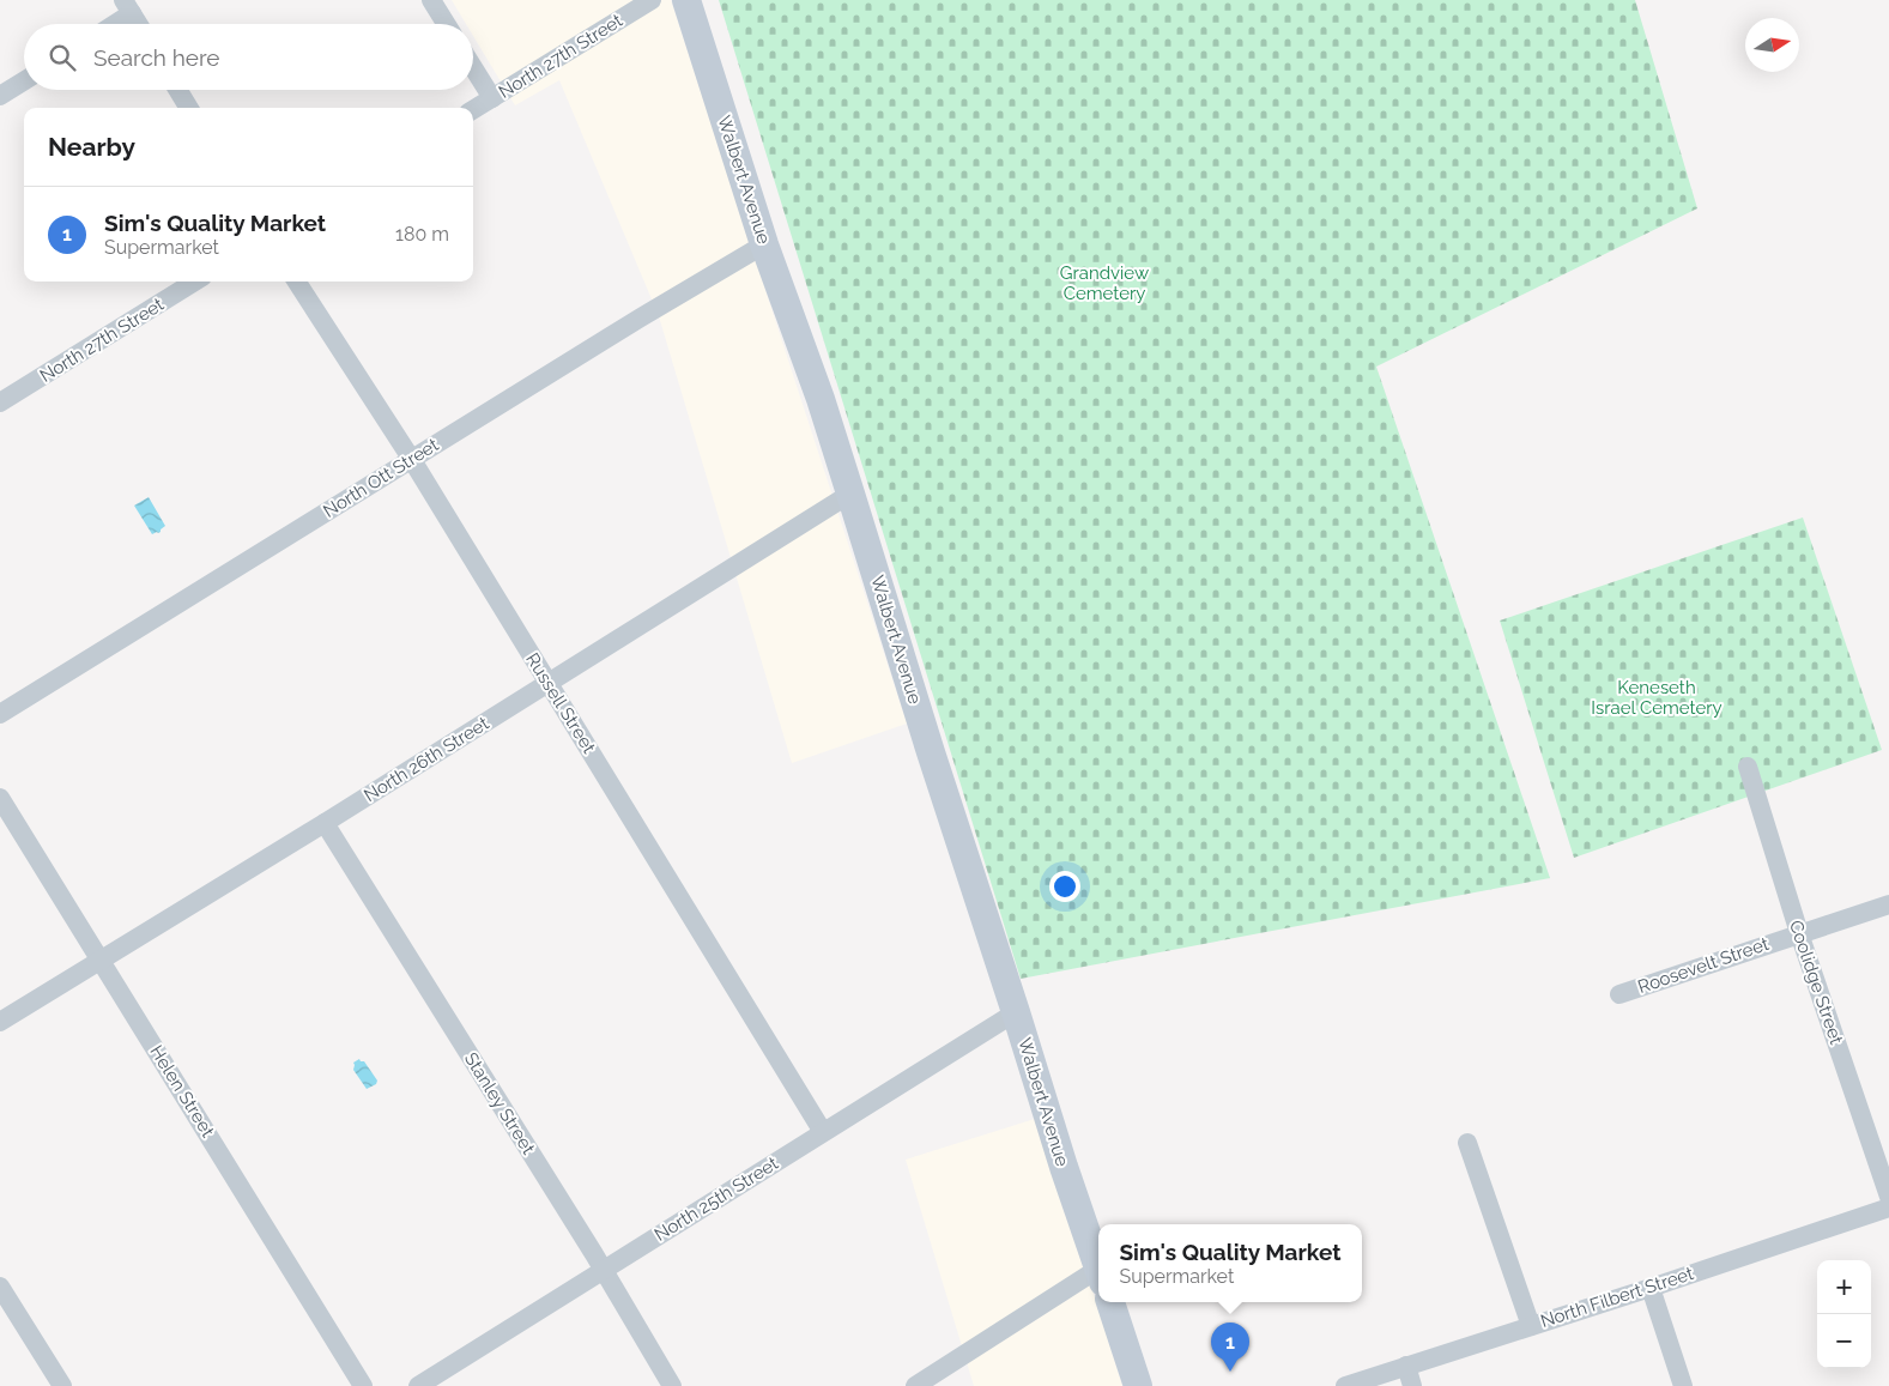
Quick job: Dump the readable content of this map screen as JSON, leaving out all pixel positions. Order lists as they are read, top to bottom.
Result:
{
  "streets": {
    "main road": ["Walbert Avenue"],
    "street": [
      "North 27th Street",
      "North Ott Street",
      "Russell Street",
      "North 26th Street",
      "Roosevelt Street",
      "Coolidge Street",
      "Helen Street",
      "Stanley Street",
      "North 25th Street",
      "North Filbert Street"
    ]
  },
  "crossings": [
    ["Walbert Avenue", "North Ott Street"],
    ["Walbert Avenue", "North 26th Street"],
    ["Walbert Avenue", "North 25th Street"],
    ["North Ott Street", "Russell Street"],
    ["Russell Street", "North 26th Street"],
    ["Russell Street", "North 25th Street"],
    ["North 26th Street", "Helen Street"],
    ["North 26th Street", "Stanley Street"],
    ["Roosevelt Street", "Coolidge Street"],
    ["Stanley Street", "North 25th Street"]
  ],
  "parks": ["Grandview Cemetery", "Keneseth Israel Cemetery"],
  "north": "right",
  "page": {
    "search": "Search here",
    "heading": "Nearby",
    "list": [
      {
        "mark": "1",
        "name": "Sim's Quality Market",
        "note": "Supermarket",
        "value": "180 m"
      }
    ],
    "popup": ["Sim's Quality Market", "Supermarket"],
    "map_buttons": ["+", "−"],
    "pins": "1"
  }
}
